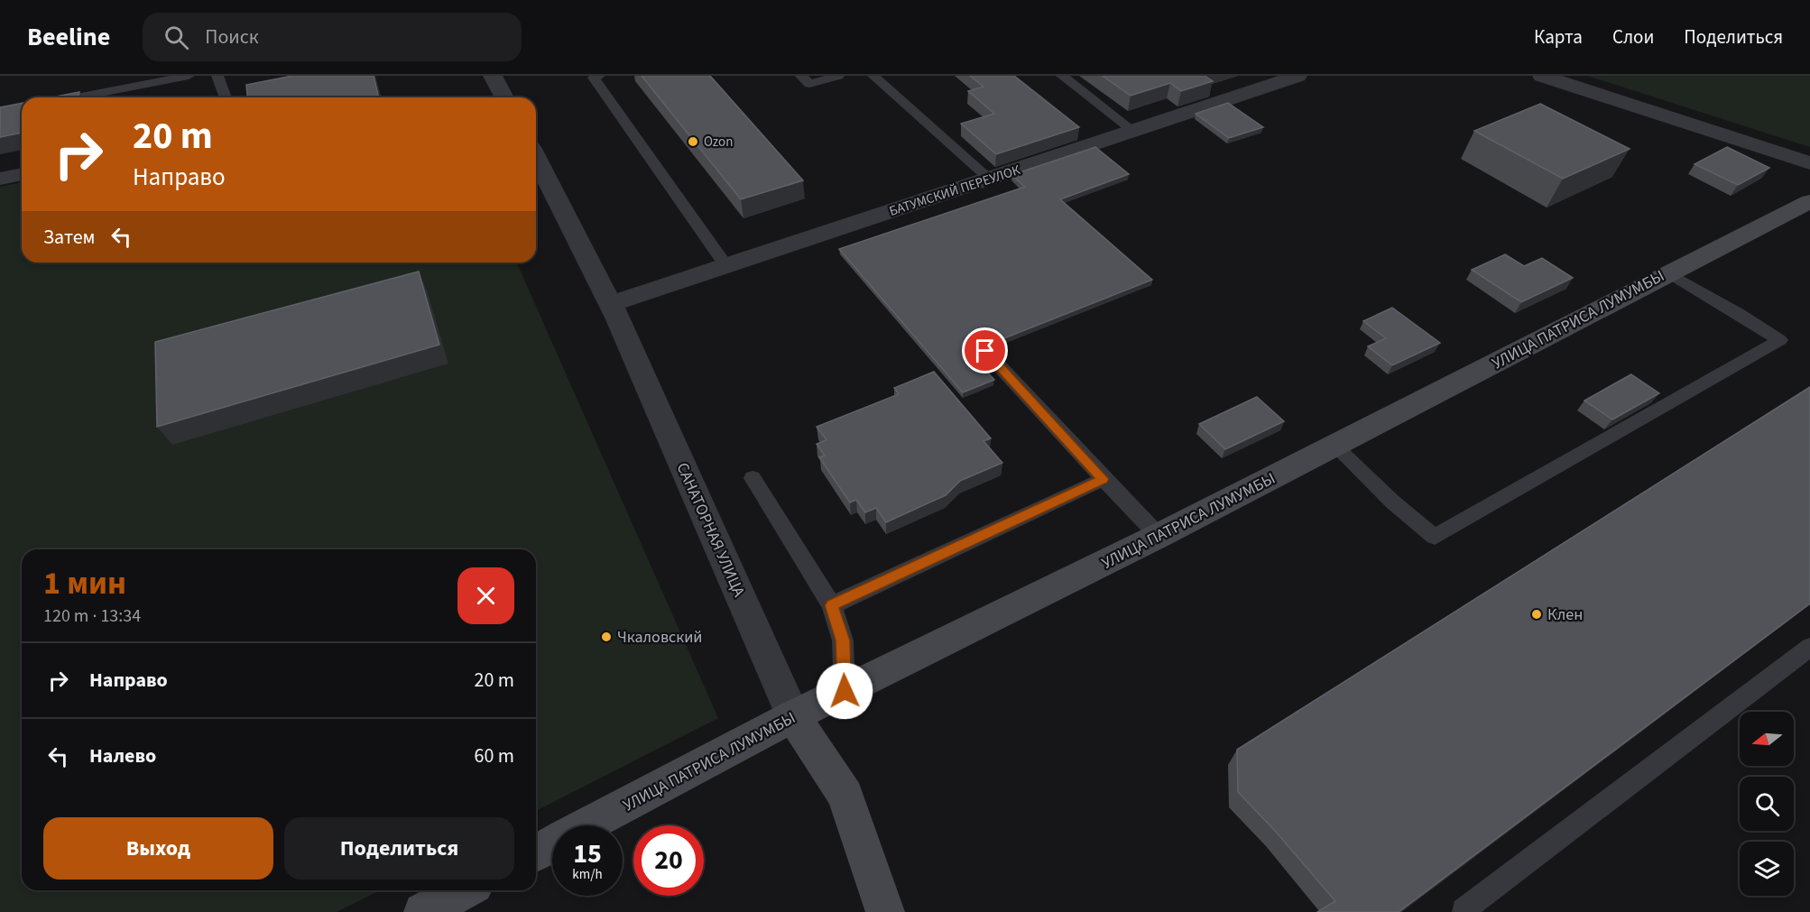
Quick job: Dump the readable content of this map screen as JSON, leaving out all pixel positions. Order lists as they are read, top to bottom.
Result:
{
  "streets": {
    "street": ["БАТУМСКИЙ ПЕРЕУЛОК", "УЛИЦА ПАТРИСА ЛУМУМБЫ", "САНАТОРНАЯ УЛИЦА"]
  },
  "crossings": [
    ["БАТУМСКИЙ ПЕРЕУЛОК", "САНАТОРНАЯ УЛИЦА"],
    ["УЛИЦА ПАТРИСА ЛУМУМБЫ", "САНАТОРНАЯ УЛИЦА"]
  ],
  "places": ["Ozon", "Клен", "Чкаловский"],
  "north": "left",
  "page": {
    "header": "Beeline",
    "search": "Поиск",
    "nav": ["Карта", "Слои", "Поделиться"],
    "turn": ["20 m", "Направо"],
    "then": "Затем",
    "heading": ["1 мин", "120 m · 13:34"],
    "list": [
      {
        "name": "Направо",
        "value": "20 m"
      },
      {
        "name": "Налево",
        "value": "60 m"
      }
    ],
    "buttons": ["Выход", "Поделиться"],
    "speed": "15 km/h",
    "limit": "20"
  }
}
